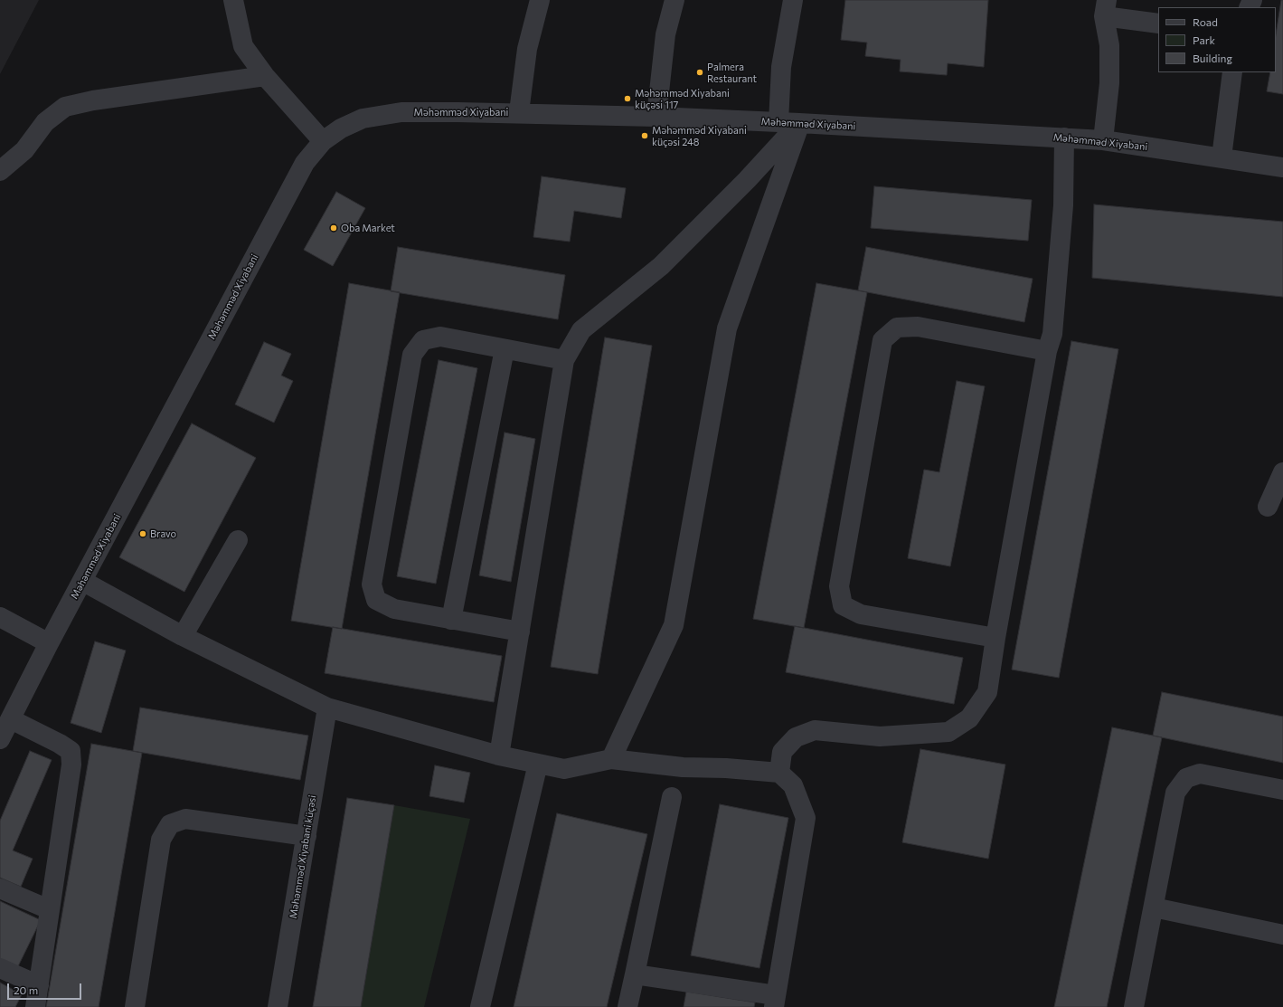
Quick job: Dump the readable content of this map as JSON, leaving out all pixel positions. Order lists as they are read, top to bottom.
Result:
{
  "streets": {
    "street": ["Məhəmməd Xiyabani", "Məhəmməd Xiyabani küçəsi"]
  },
  "places": [
    "Palmera Restaurant",
    "Məhəmməd Xiyabani küçəsi 117",
    "Məhəmməd Xiyabani küçəsi 248",
    "Oba Market",
    "Bravo"
  ],
  "legend": ["Road", "Park", "Building"],
  "scale_bar": "20 m"
}
